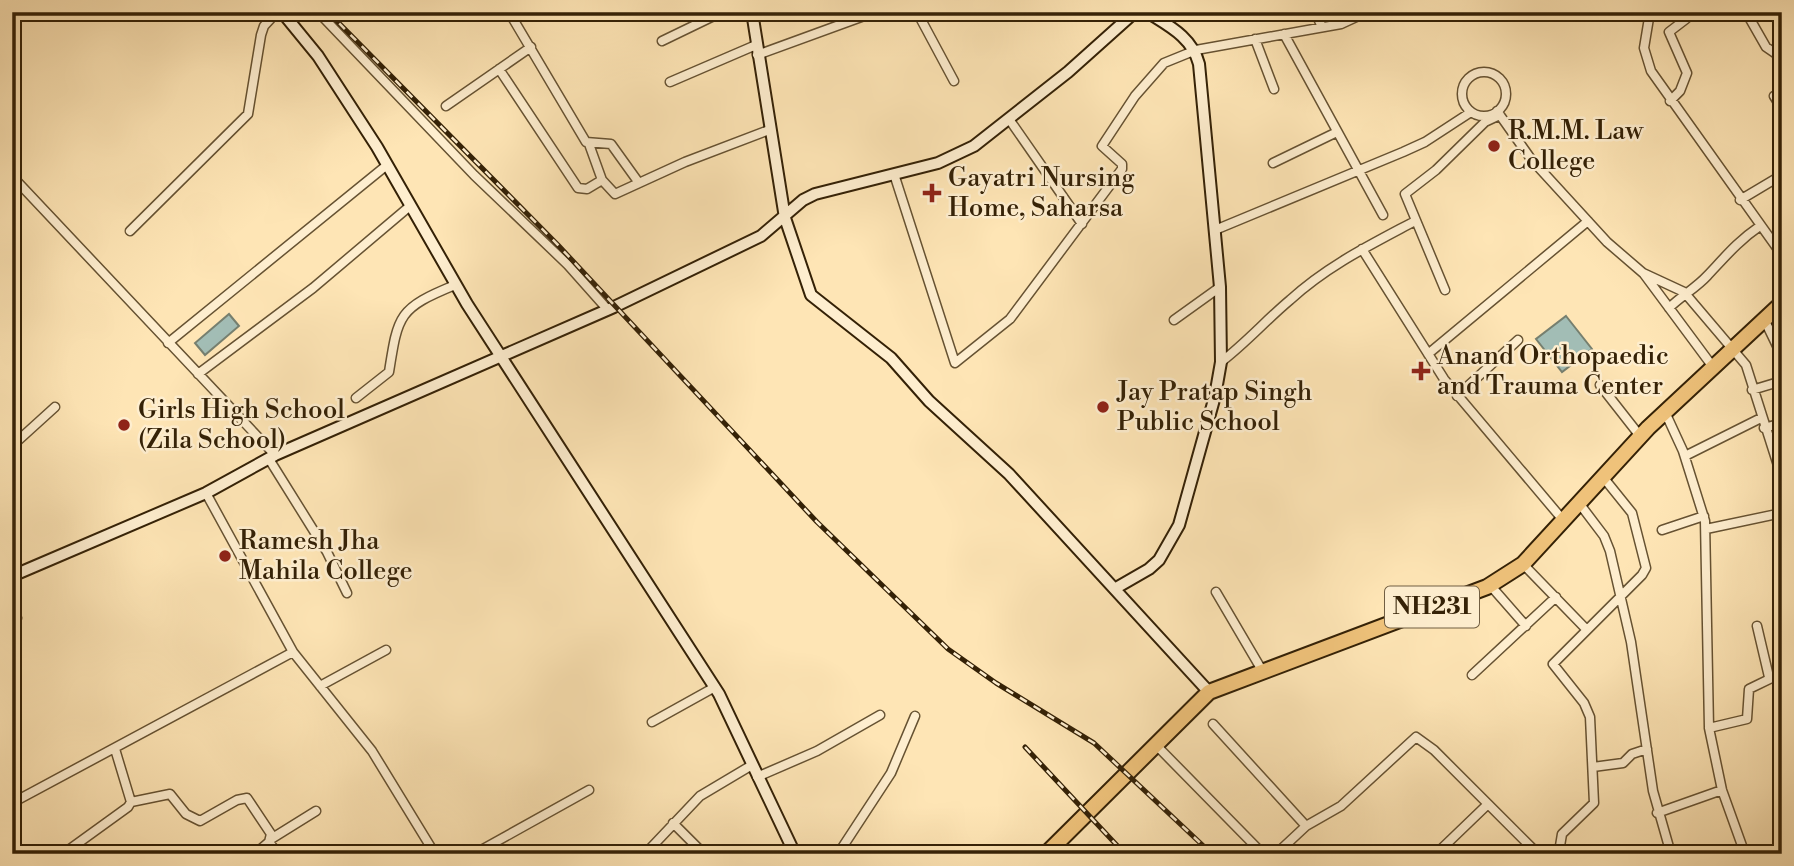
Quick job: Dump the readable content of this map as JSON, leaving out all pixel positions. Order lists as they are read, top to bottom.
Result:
{
  "streets": {
    "highway": ["NH231"]
  },
  "places": {
    "other": [
      "R.M.M. Law College",
      "Jay Pratap Singh Public School",
      "Girls High School (Zila School)",
      "Ramesh Jha Mahila College"
    ],
    "health": ["Gayatri Nursing Home, Saharsa", "Anand Orthopaedic and Trauma Center"]
  }
}
